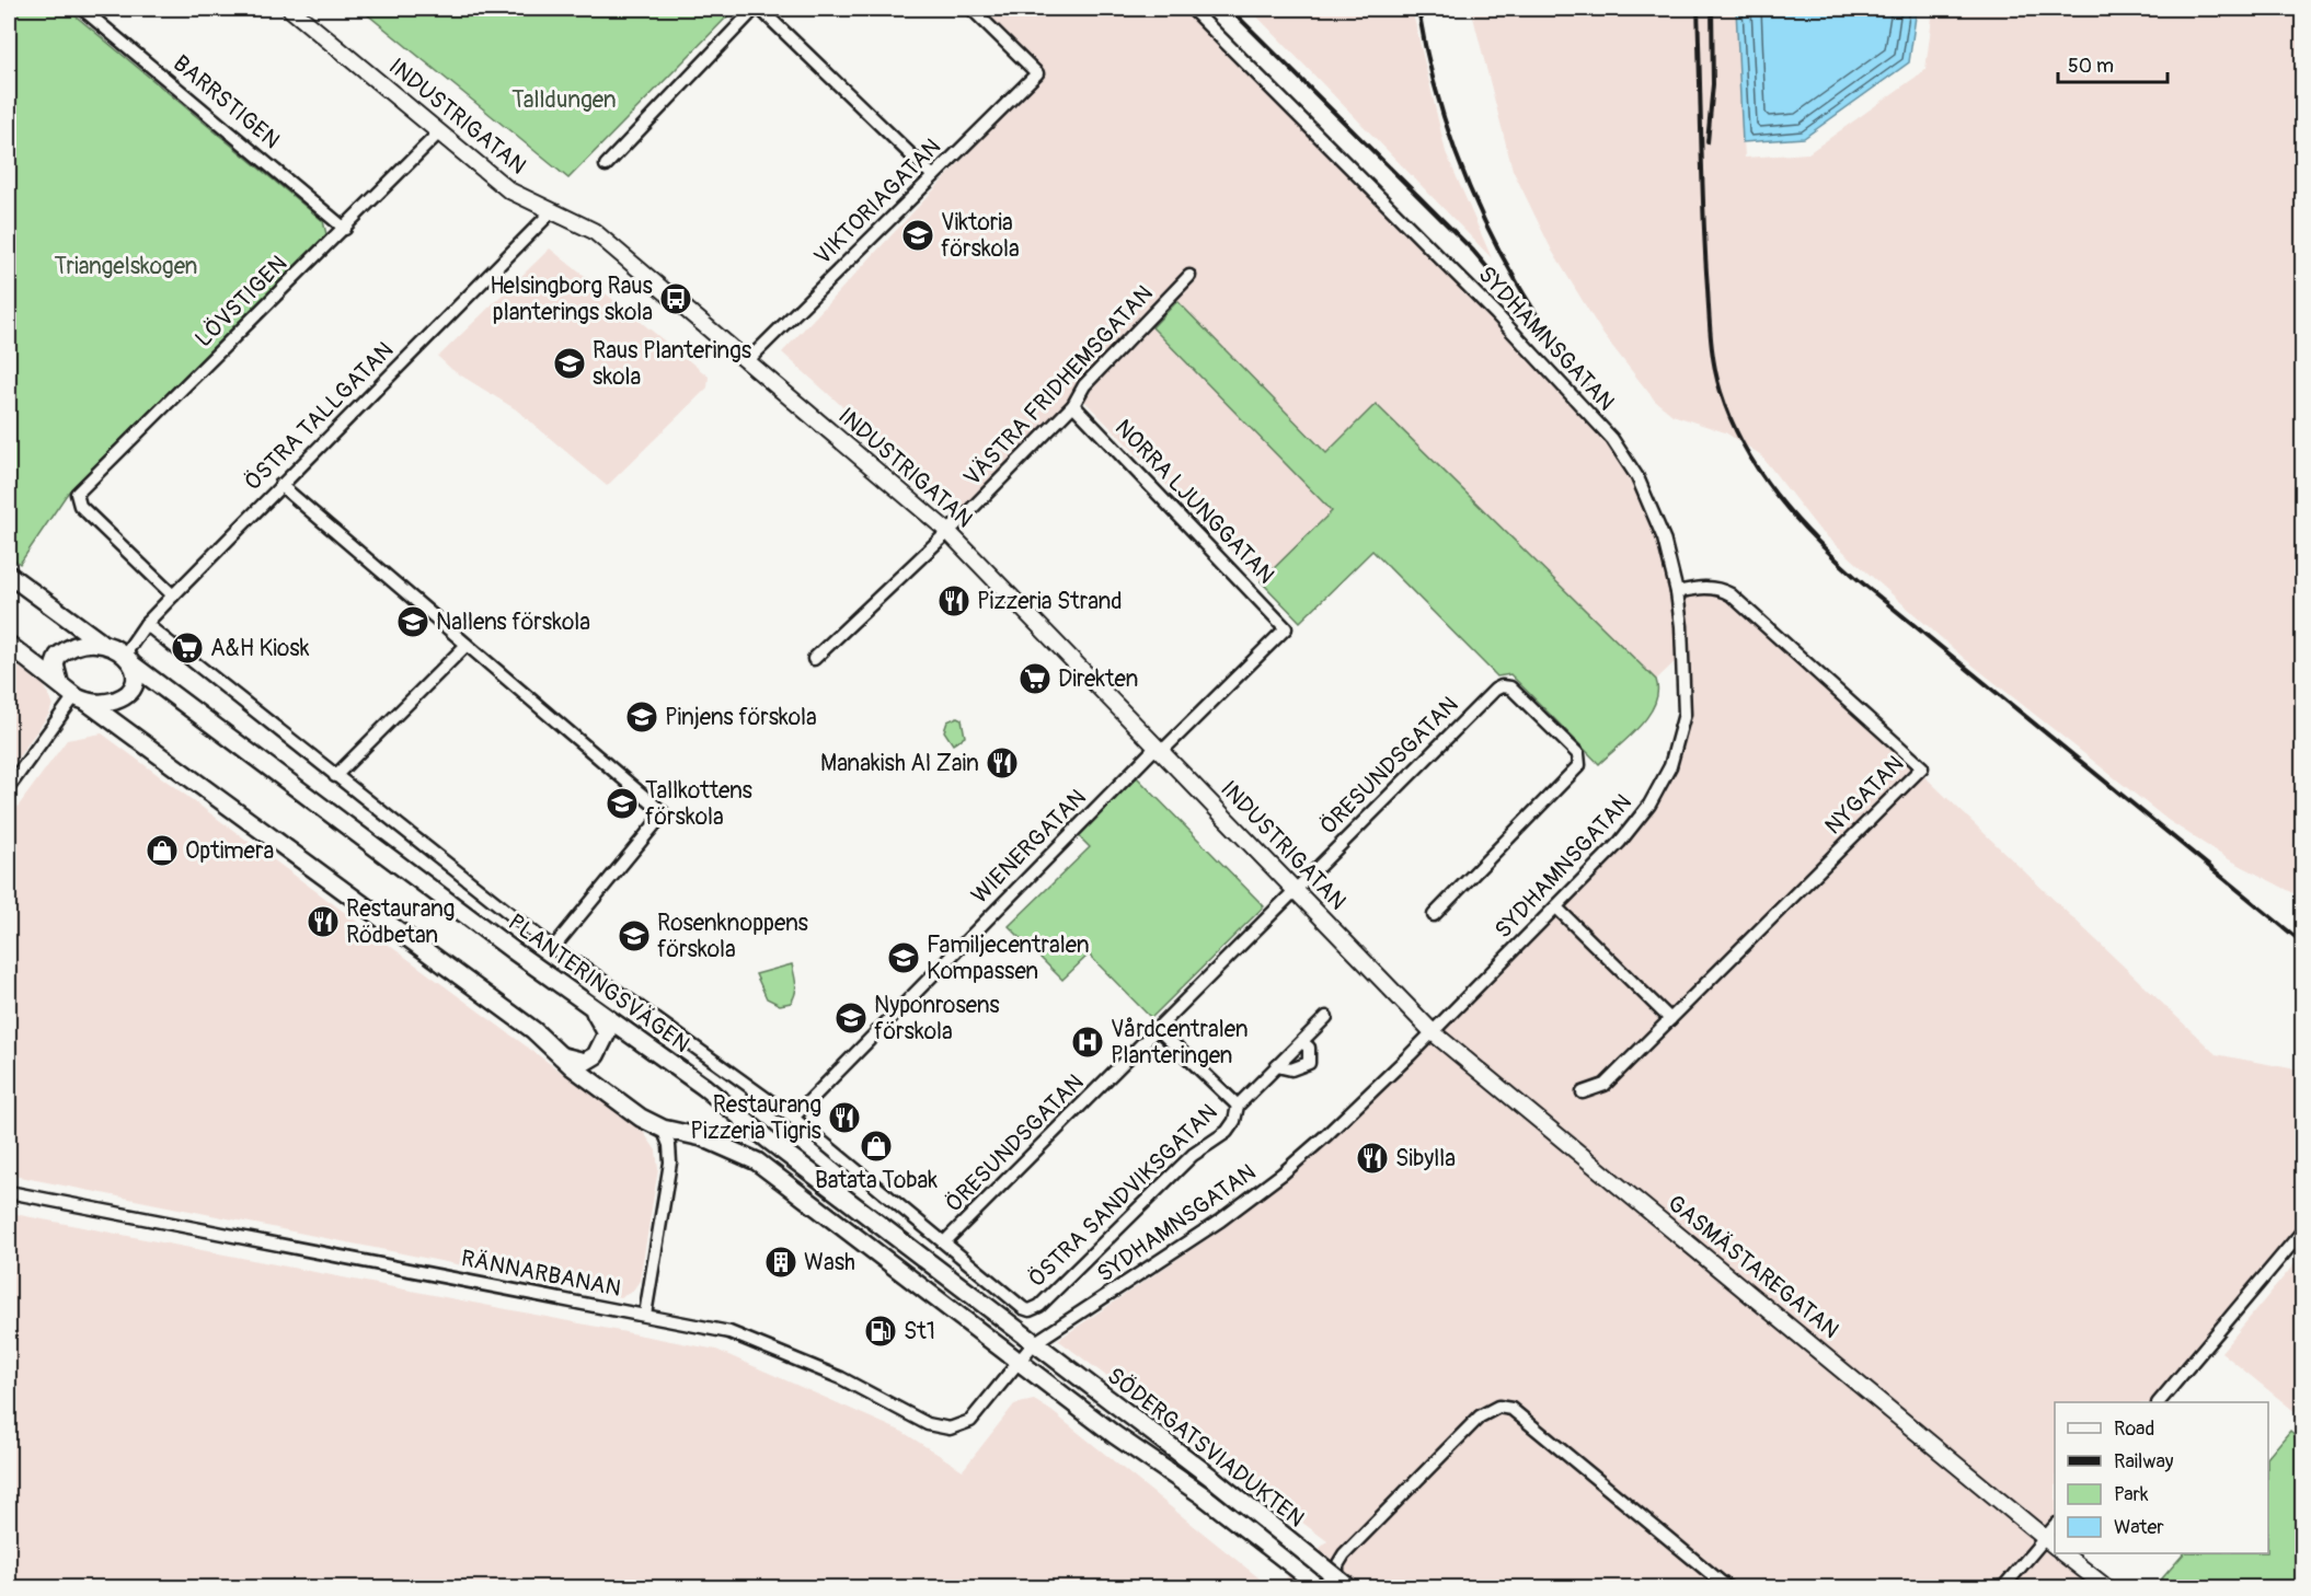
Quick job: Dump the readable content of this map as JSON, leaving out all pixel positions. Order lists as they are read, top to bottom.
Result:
{
  "streets": {
    "main road": ["PLANTERINGSVÄGEN", "SÖDERGATSVIADUKTEN"],
    "street": [
      "BARRSTIGEN",
      "INDUSTRIGATAN",
      "VIKTORIAGATAN",
      "LÖVSTIGEN",
      "SYDHAMNSGATAN",
      "VÄSTRA FRIDHEMSGATAN",
      "ÖSTRA TALLGATAN",
      "NORRA LJUNGGATAN",
      "ÖRESUNDSGATAN",
      "NYGATAN",
      "WIENERGATAN",
      "ÖSTRA SANDVIKSGATAN",
      "GASMÄSTAREGATAN",
      "RÄNNARBANAN"
    ]
  },
  "crossings": [
    ["BARRSTIGEN", "LÖVSTIGEN"],
    ["INDUSTRIGATAN", "VIKTORIAGATAN"],
    ["INDUSTRIGATAN", "LÖVSTIGEN"],
    ["INDUSTRIGATAN", "SYDHAMNSGATAN"],
    ["INDUSTRIGATAN", "VÄSTRA FRIDHEMSGATAN"],
    ["INDUSTRIGATAN", "ÖSTRA TALLGATAN"],
    ["INDUSTRIGATAN", "ÖRESUNDSGATAN"],
    ["INDUSTRIGATAN", "WIENERGATAN"],
    ["INDUSTRIGATAN", "GASMÄSTAREGATAN"],
    ["LÖVSTIGEN", "ÖSTRA TALLGATAN"],
    ["SYDHAMNSGATAN", "NYGATAN"],
    ["SYDHAMNSGATAN", "PLANTERINGSVÄGEN"],
    ["SYDHAMNSGATAN", "GASMÄSTAREGATAN"],
    ["SYDHAMNSGATAN", "RÄNNARBANAN"],
    ["SYDHAMNSGATAN", "SÖDERGATSVIADUKTEN"],
    ["VÄSTRA FRIDHEMSGATAN", "NORRA LJUNGGATAN"],
    ["ÖSTRA TALLGATAN", "PLANTERINGSVÄGEN"],
    ["NORRA LJUNGGATAN", "WIENERGATAN"],
    ["ÖRESUNDSGATAN", "PLANTERINGSVÄGEN"],
    ["ÖRESUNDSGATAN", "ÖSTRA SANDVIKSGATAN"],
    ["WIENERGATAN", "PLANTERINGSVÄGEN"],
    ["PLANTERINGSVÄGEN", "ÖSTRA SANDVIKSGATAN"],
    ["PLANTERINGSVÄGEN", "SÖDERGATSVIADUKTEN"],
    ["RÄNNARBANAN", "SÖDERGATSVIADUKTEN"]
  ],
  "parks": ["Talldungen", "Triangelskogen"],
  "places": {
    "school or university": [
      "Viktoria förskola",
      "Raus Planterings skola",
      "Nallens förskola",
      "Pinjens förskola",
      "Tallkottens förskola",
      "Rosenknoppens förskola",
      "Familjecentralen Kompassen",
      "Nyponrosens förskola"
    ],
    "bus stop": ["Helsingborg Raus planterings skola"],
    "restaurant": [
      "Pizzeria Strand",
      "Manakish Al Zain",
      "Restaurang Rödbetan",
      "Restaurang Pizzeria Tigris",
      "Sibylla"
    ],
    "supermarket": ["A&H Kiosk", "Direkten"],
    "shop": ["Optimera", "Batata Tobak"],
    "hospital": ["Vårdcentralen Planteringen"],
    "building": ["Wash"],
    "fuel station": ["St1"]
  },
  "legend": [
    "Road",
    "Railway",
    "Park",
    "Water"
  ],
  "scale_bar": "50 m"
}
